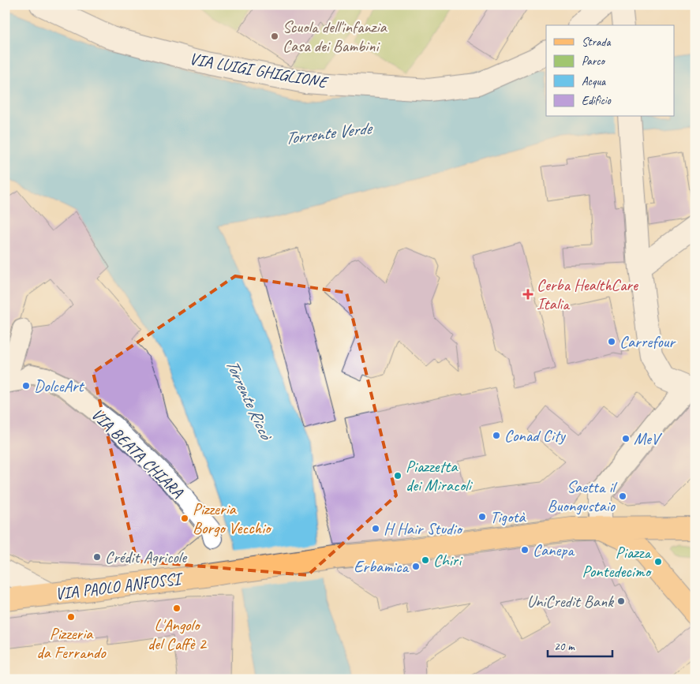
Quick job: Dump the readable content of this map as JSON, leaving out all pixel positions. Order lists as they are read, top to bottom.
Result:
{
  "streets": {
    "main road": ["VIA PAOLO ANFOSSI"],
    "street": ["VIA LUIGI GHIGLIONE", "VIA BEATA CHIARA"]
  },
  "water": ["Torrente Verde", "Torrente Riccò"],
  "places": {
    "other": [
      "Scuola dell'infanzia Casa dei Bambini",
      "Carrefour",
      "DolceArt",
      "Conad City",
      "MeV",
      "Piazzetta dei Miracoli",
      "Saetta il Buongustaio",
      "Tigotà",
      "Pizzeria Borgo Vecchio",
      "H Hair Studio",
      "Canepa",
      "Crédit Agricole",
      "Chiri",
      "Piazza Pontedecimo",
      "Erbamica",
      "UniCredit Bank",
      "L'Angolo del Caffè 2",
      "Pizzeria da Ferrando"
    ],
    "health": ["Cerba HealthCare Italia"]
  },
  "legend": [
    "Strada",
    "Parco",
    "Acqua",
    "Edificio"
  ],
  "scale_bar": "20 m"
}
